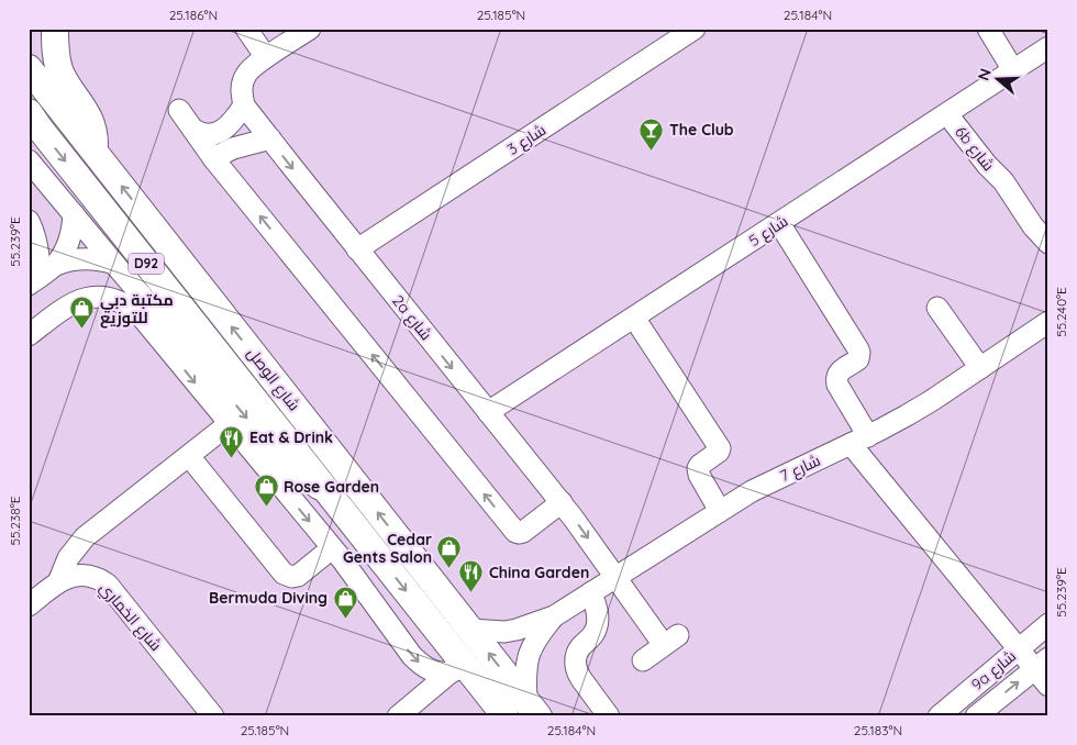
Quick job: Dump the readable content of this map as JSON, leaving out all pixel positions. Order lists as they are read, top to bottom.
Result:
{
  "streets": {
    "main road": ["D92", "شارع الوصل"],
    "street": [
      "شارع 3",
      "6b شارع",
      "شارع 5",
      "2a شارع",
      "شارع 7",
      "شارع الخماري",
      "9a شارع"
    ]
  },
  "crossings": [
    ["شارع 3", "2a شارع"],
    ["6b شارع", "شارع 5"],
    ["شارع 5", "2a شارع"],
    ["2a شارع", "شارع 7"],
    ["شارع الوصل", "شارع 7"]
  ],
  "places": {
    "bar": ["The Club"],
    "shop": [
      "مكتبة دبي للتوزيع",
      "Rose Garden",
      "Cedar Gents Salon",
      "Bermuda Diving"
    ],
    "restaurant": ["Eat & Drink", "China Garden"]
  },
  "north": "left",
  "coordinates": [
    "25.186°N",
    "25.185°N",
    "25.184°N",
    "55.239°E",
    "55.240°E",
    "55.238°E",
    "25.183°N"
  ]
}
